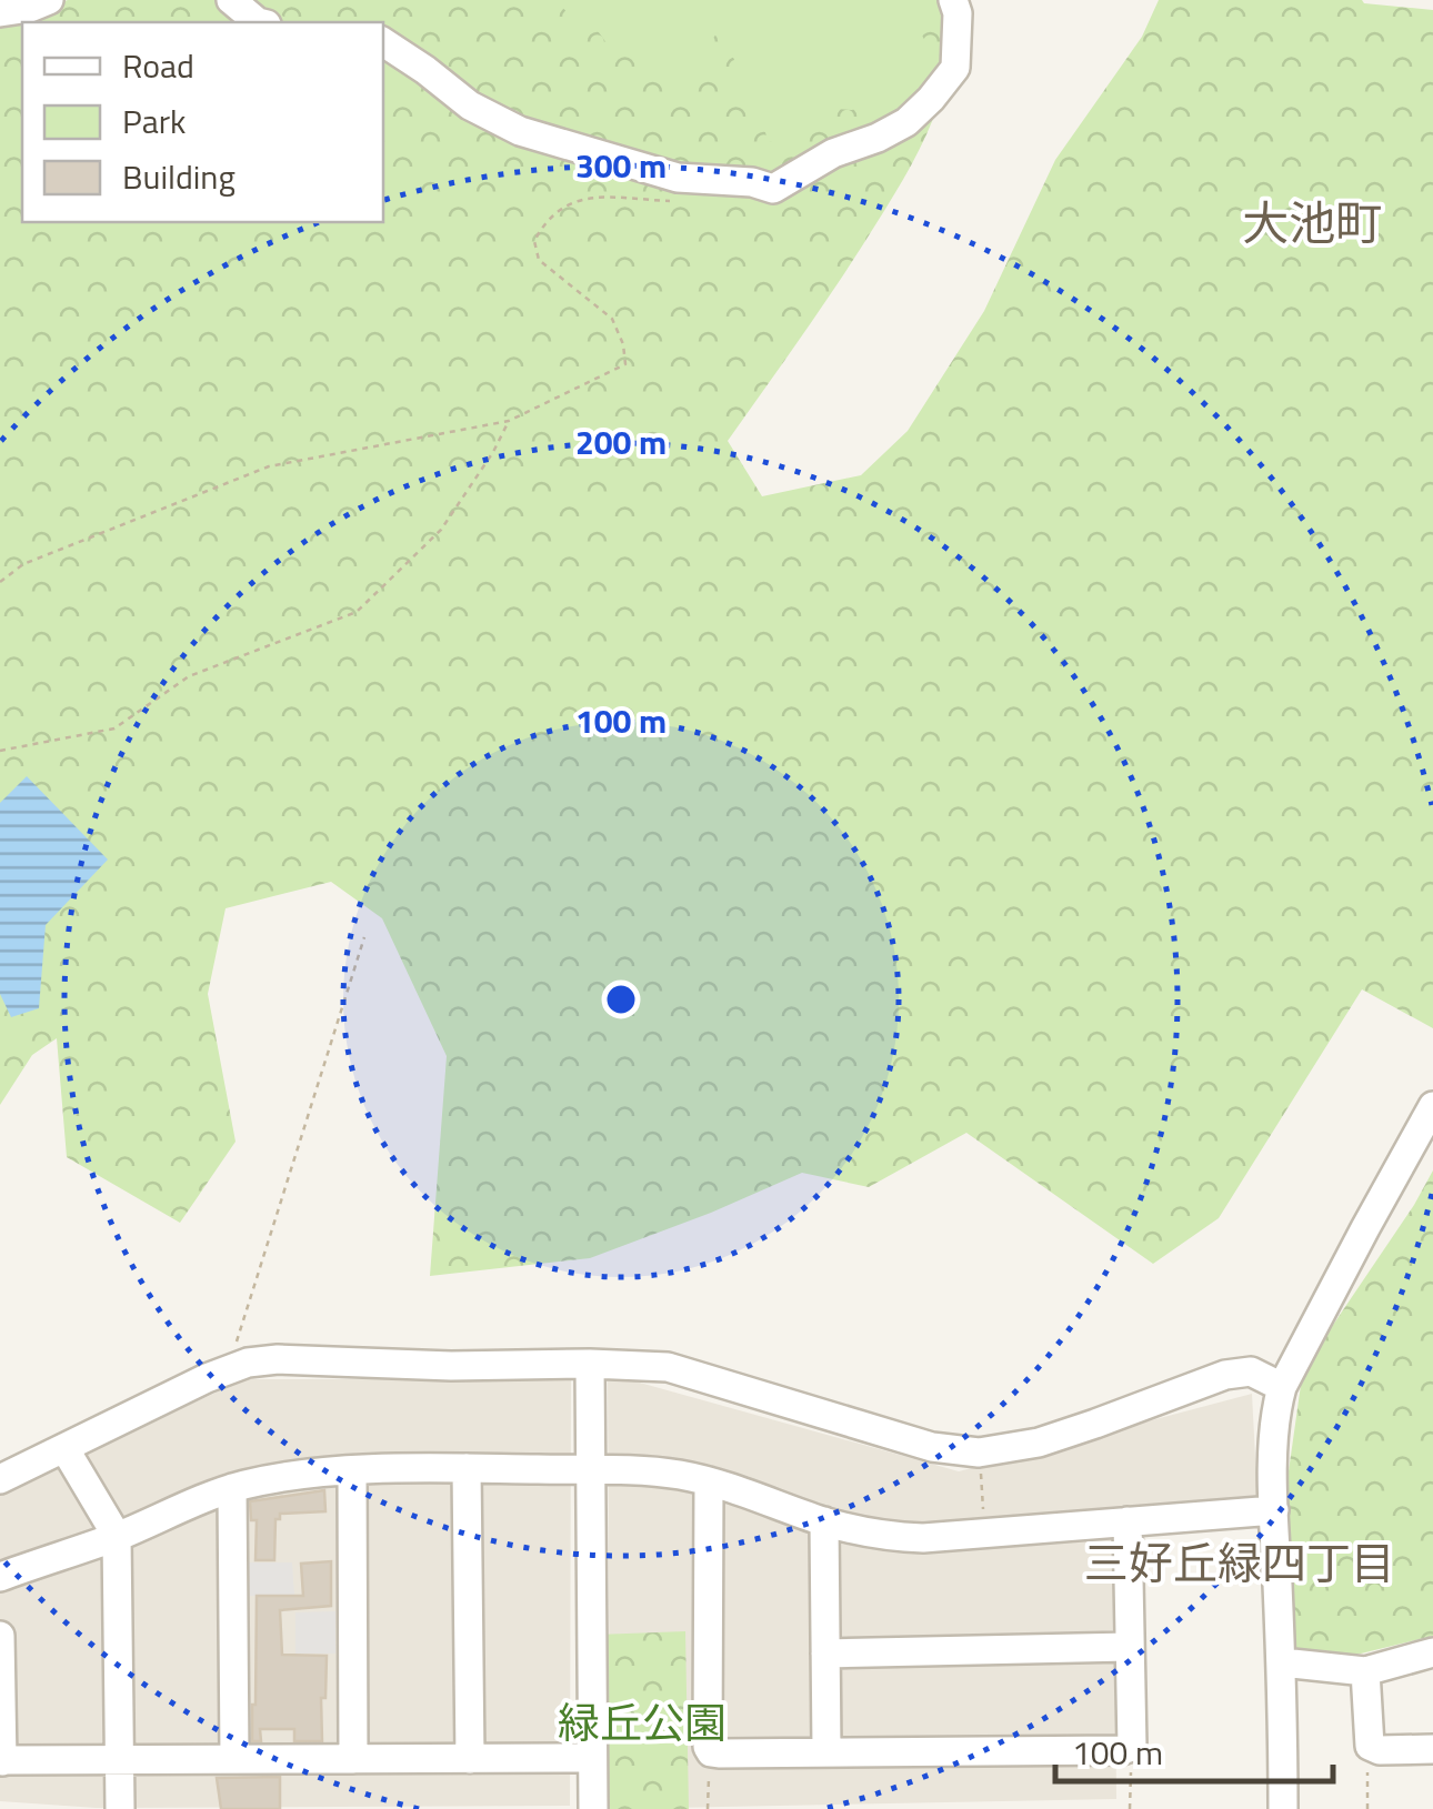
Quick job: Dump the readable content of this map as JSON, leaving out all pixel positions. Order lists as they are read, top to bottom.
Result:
{
  "districts": ["大池町", "三好丘緑四丁目"],
  "parks": ["緑丘公園"],
  "legend": ["Road", "Park", "Building"],
  "scale_bar": "100 m",
  "rings": ["300 m", "200 m", "100 m"]
}
